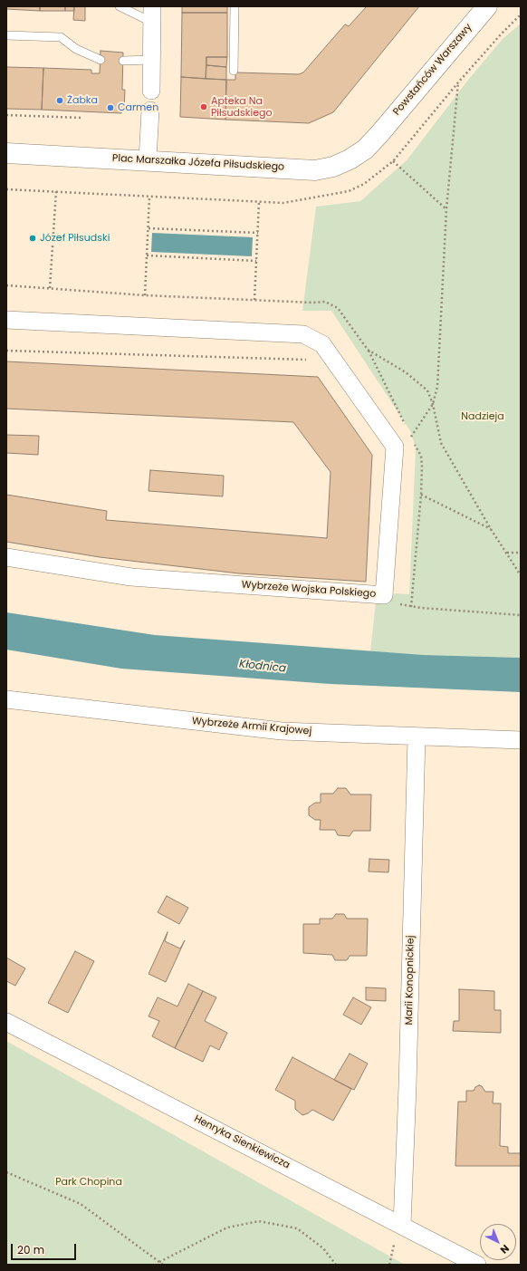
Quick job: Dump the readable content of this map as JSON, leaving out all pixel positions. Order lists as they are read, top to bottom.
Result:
{
  "streets": {
    "street": [
      "Powstańców Warszawy",
      "Plac Marszałka Józefa Piłsudskiego",
      "Wybrzeże Wojska Polskiego",
      "Wybrzeże Armii Krajowej",
      "Marii Konopnickiej",
      "Henryka Sienkiewicza"
    ]
  },
  "crossings": [
    ["Powstańców Warszawy", "Plac Marszałka Józefa Piłsudskiego"],
    ["Wybrzeże Armii Krajowej", "Marii Konopnickiej"],
    ["Marii Konopnickiej", "Henryka Sienkiewicza"]
  ],
  "water": ["Kłodnica"],
  "parks": ["Nadzieja", "Park Chopina"],
  "places": [
    "Żabka",
    "Apteka Na Piłsudskiego",
    "Carmen",
    "Józef Piłsudski"
  ],
  "scale_bar": "20 m",
  "north": "bottom right"
}
